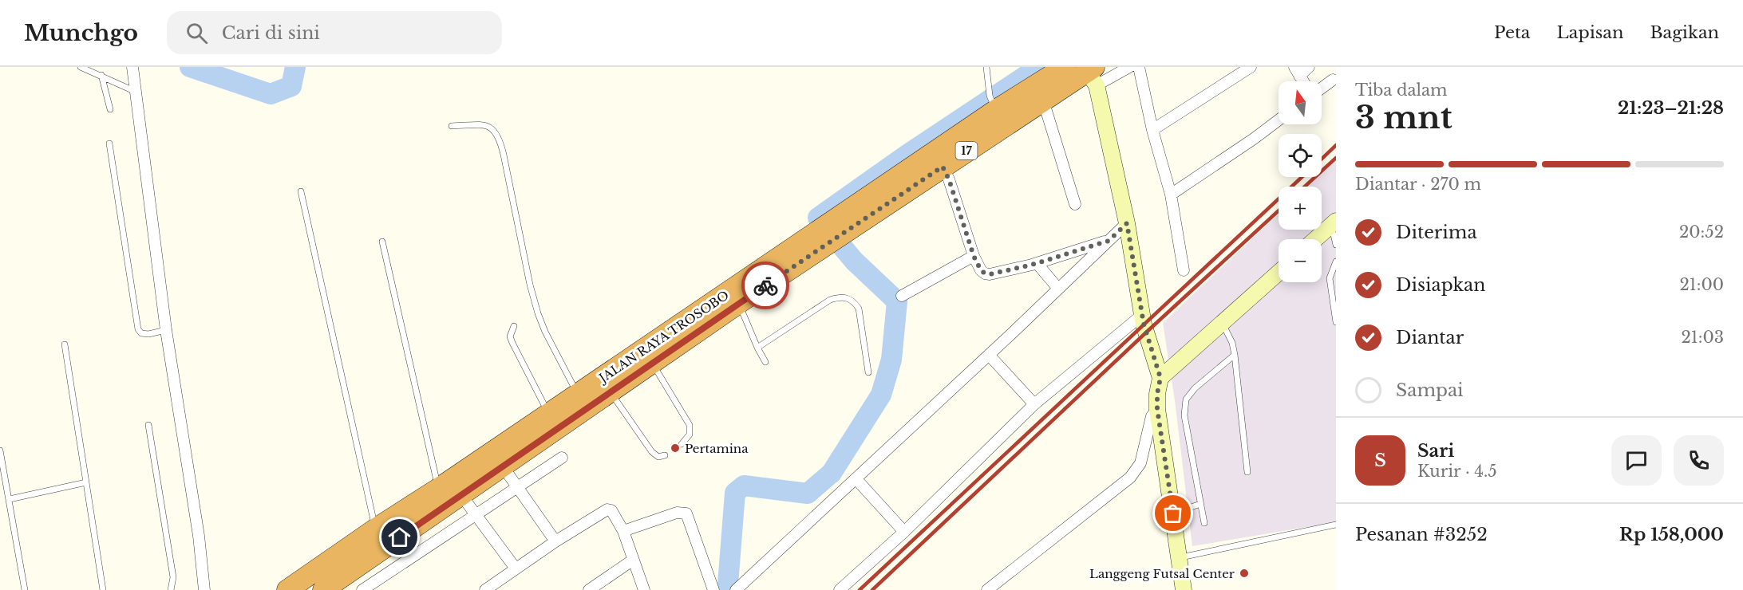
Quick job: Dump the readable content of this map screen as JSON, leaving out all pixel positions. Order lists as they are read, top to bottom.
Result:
{
  "streets": {
    "highway": ["17", "JALAN RAYA TROSOBO"]
  },
  "places": ["Pertamina", "Langgeng Futsal Center"],
  "north": "top",
  "page": {
    "header": "Munchgo",
    "search": "Cari di sini",
    "nav": ["Peta", "Lapisan", "Bagikan"],
    "heading": ["3 mnt", "Tiba dalam", "21:23–21:28"],
    "panel": [
      "Sari",
      "Kurir · 4.5",
      "Pesanan #3252",
      "Rp 158,000"
    ],
    "map_buttons": ["+", "−"],
    "bar": "Diantar · 270 m",
    "list": [
      ["Diterima", "20:52"],
      ["Disiapkan", "21:00"],
      ["Diantar", "21:03"],
      "Sampai"
    ],
    "round": "S"
  }
}
